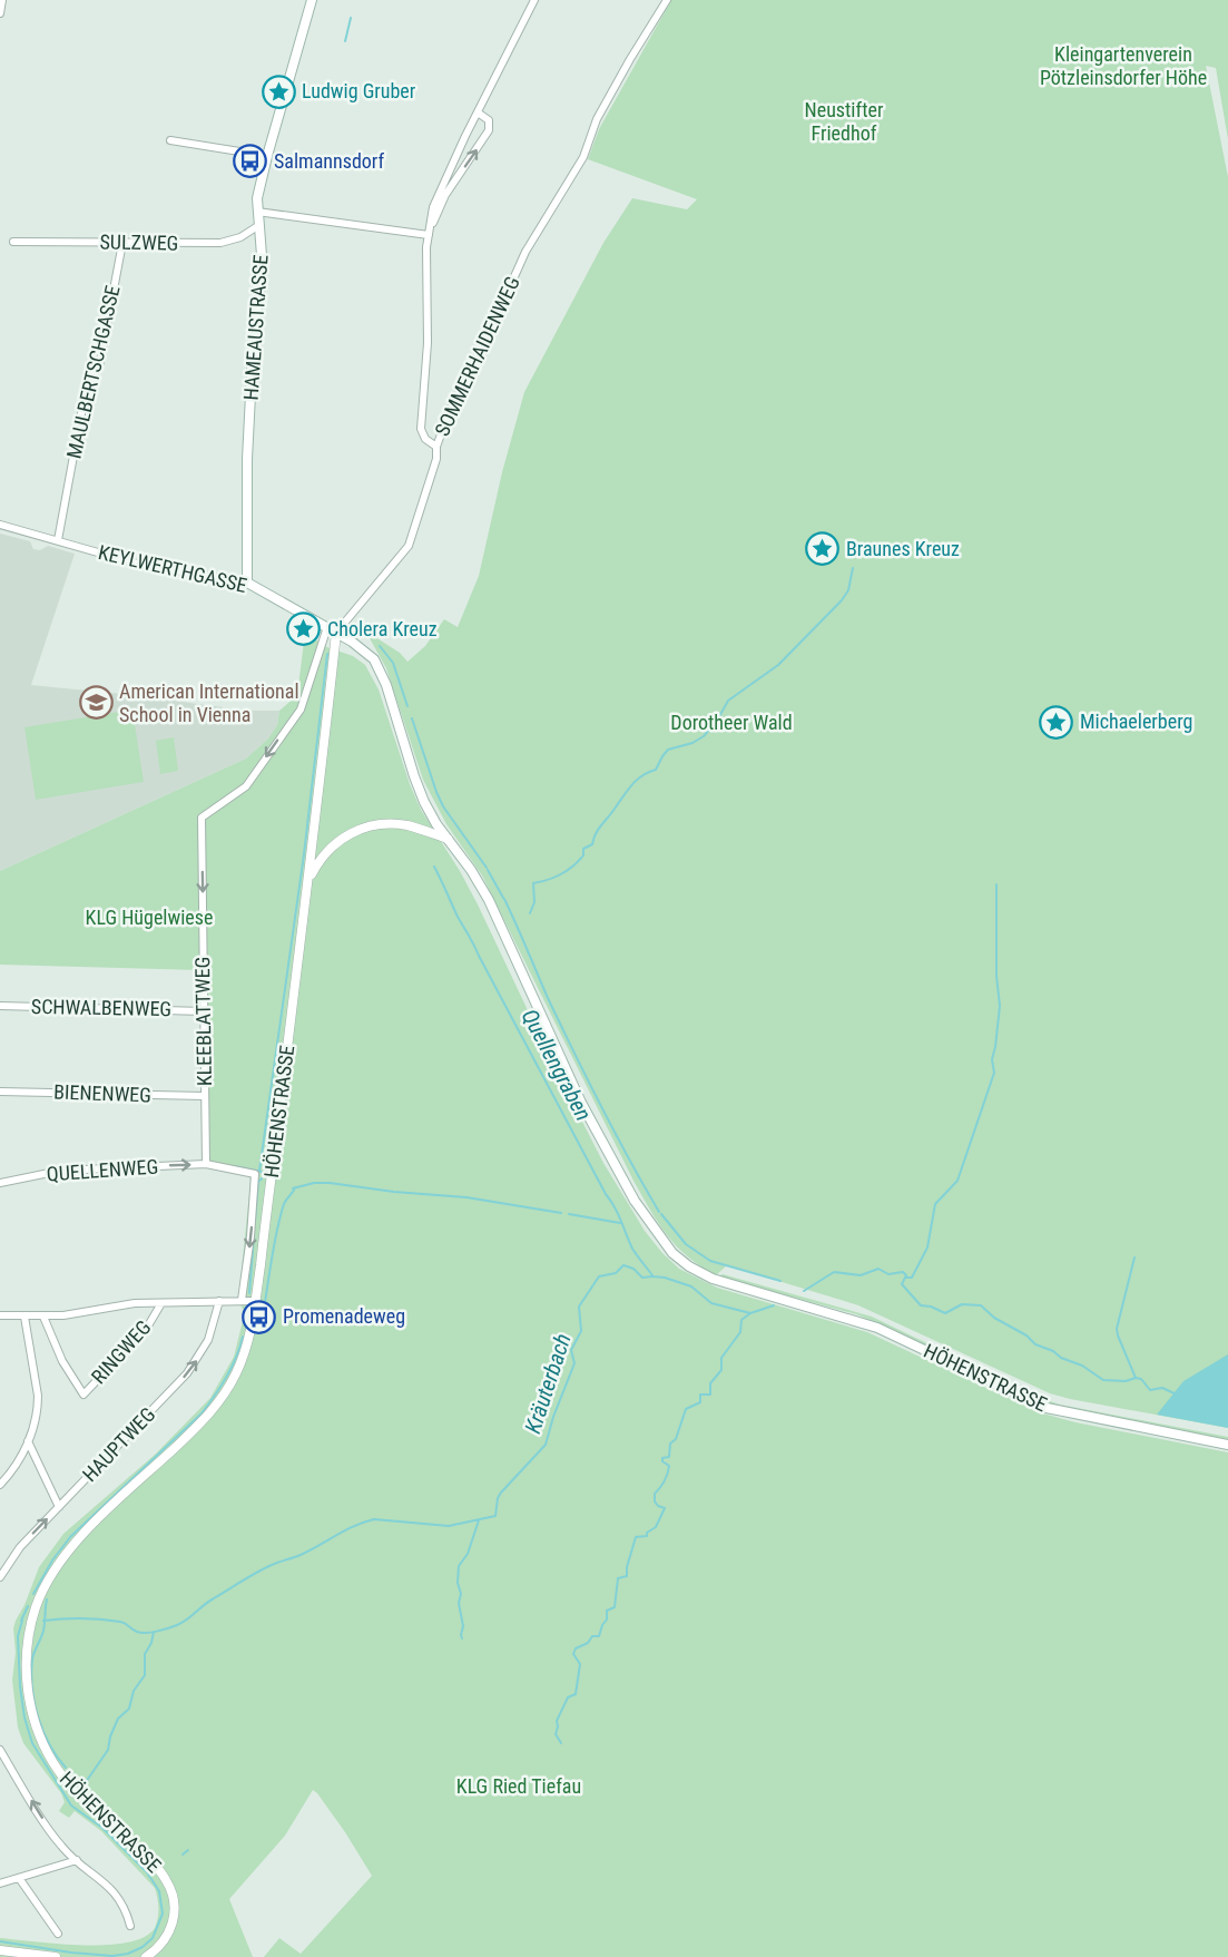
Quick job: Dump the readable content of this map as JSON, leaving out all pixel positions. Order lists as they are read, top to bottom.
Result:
{
  "streets": {
    "main road": ["HAMEAUSTRASSE", "KEYLWERTHGASSE", "HÖHENSTRASSE"],
    "street": [
      "SULZWEG",
      "SOMMERHAIDENWEG",
      "MAULBERTSCHGASSE",
      "SCHWALBENWEG",
      "KLEEBLATTWEG",
      "BIENENWEG",
      "QUELLENWEG",
      "RINGWEG",
      "HAUPTWEG"
    ]
  },
  "crossings": [
    ["SULZWEG", "HAMEAUSTRASSE"],
    ["SULZWEG", "MAULBERTSCHGASSE"],
    ["HAMEAUSTRASSE", "KEYLWERTHGASSE"],
    ["SOMMERHAIDENWEG", "KEYLWERTHGASSE"],
    ["MAULBERTSCHGASSE", "KEYLWERTHGASSE"],
    ["KEYLWERTHGASSE", "KLEEBLATTWEG"],
    ["KEYLWERTHGASSE", "HÖHENSTRASSE"],
    ["SCHWALBENWEG", "KLEEBLATTWEG"],
    ["KLEEBLATTWEG", "BIENENWEG"],
    ["KLEEBLATTWEG", "QUELLENWEG"]
  ],
  "one_way": ["QUELLENWEG", "HAUPTWEG"],
  "water": ["Quellengraben", "Kräuterbach"],
  "parks": [
    "Kleingartenverein Pötzleinsdorfer Höhe",
    "Neustifter Friedhof",
    "Dorotheer Wald",
    "KLG Hügelwiese",
    "KLG Ried Tiefau"
  ],
  "places": {
    "place": [
      "Ludwig Gruber",
      "Braunes Kreuz",
      "Cholera Kreuz",
      "Michaelerberg"
    ],
    "bus stop": ["Salmannsdorf", "Promenadeweg"],
    "school or university": ["American International School in Vienna"]
  }
}
